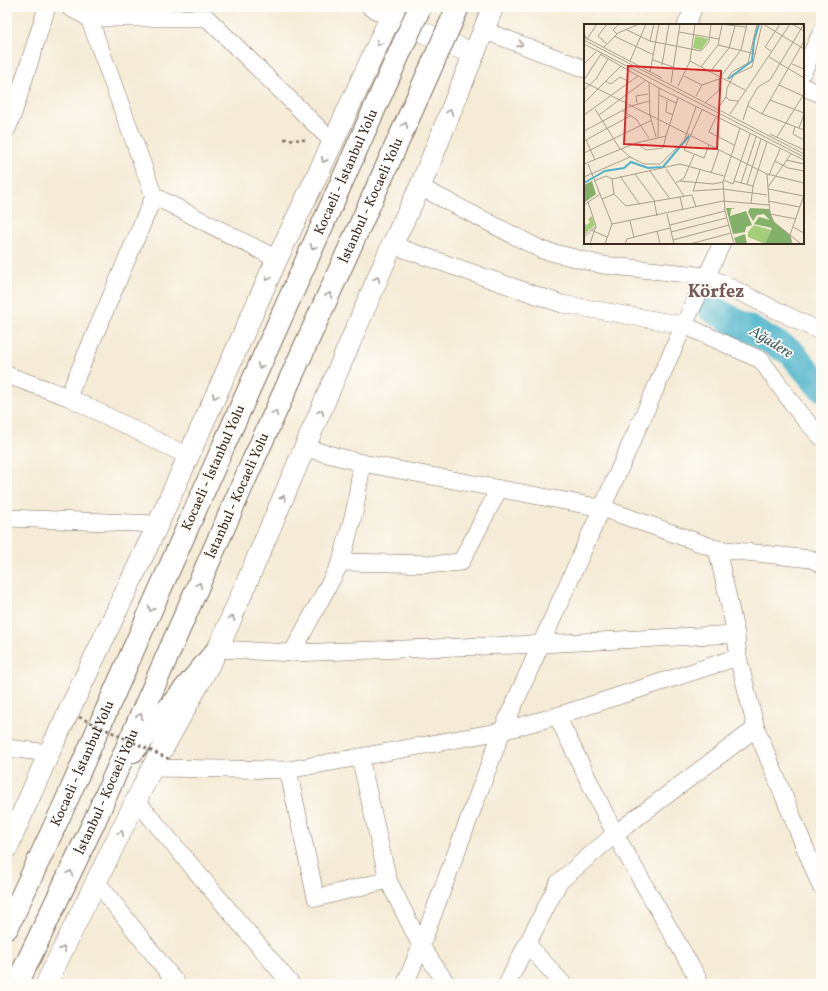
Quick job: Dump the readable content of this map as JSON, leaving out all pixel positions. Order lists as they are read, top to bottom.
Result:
{
  "streets": {
    "highway": ["Kocaeli - İstanbul Yolu", "İstanbul - Kocaeli Yolu"]
  },
  "one_way": ["Kocaeli - İstanbul Yolu", "İstanbul - Kocaeli Yolu"],
  "districts": ["Körfez"],
  "water": ["Ağadere"]
}
